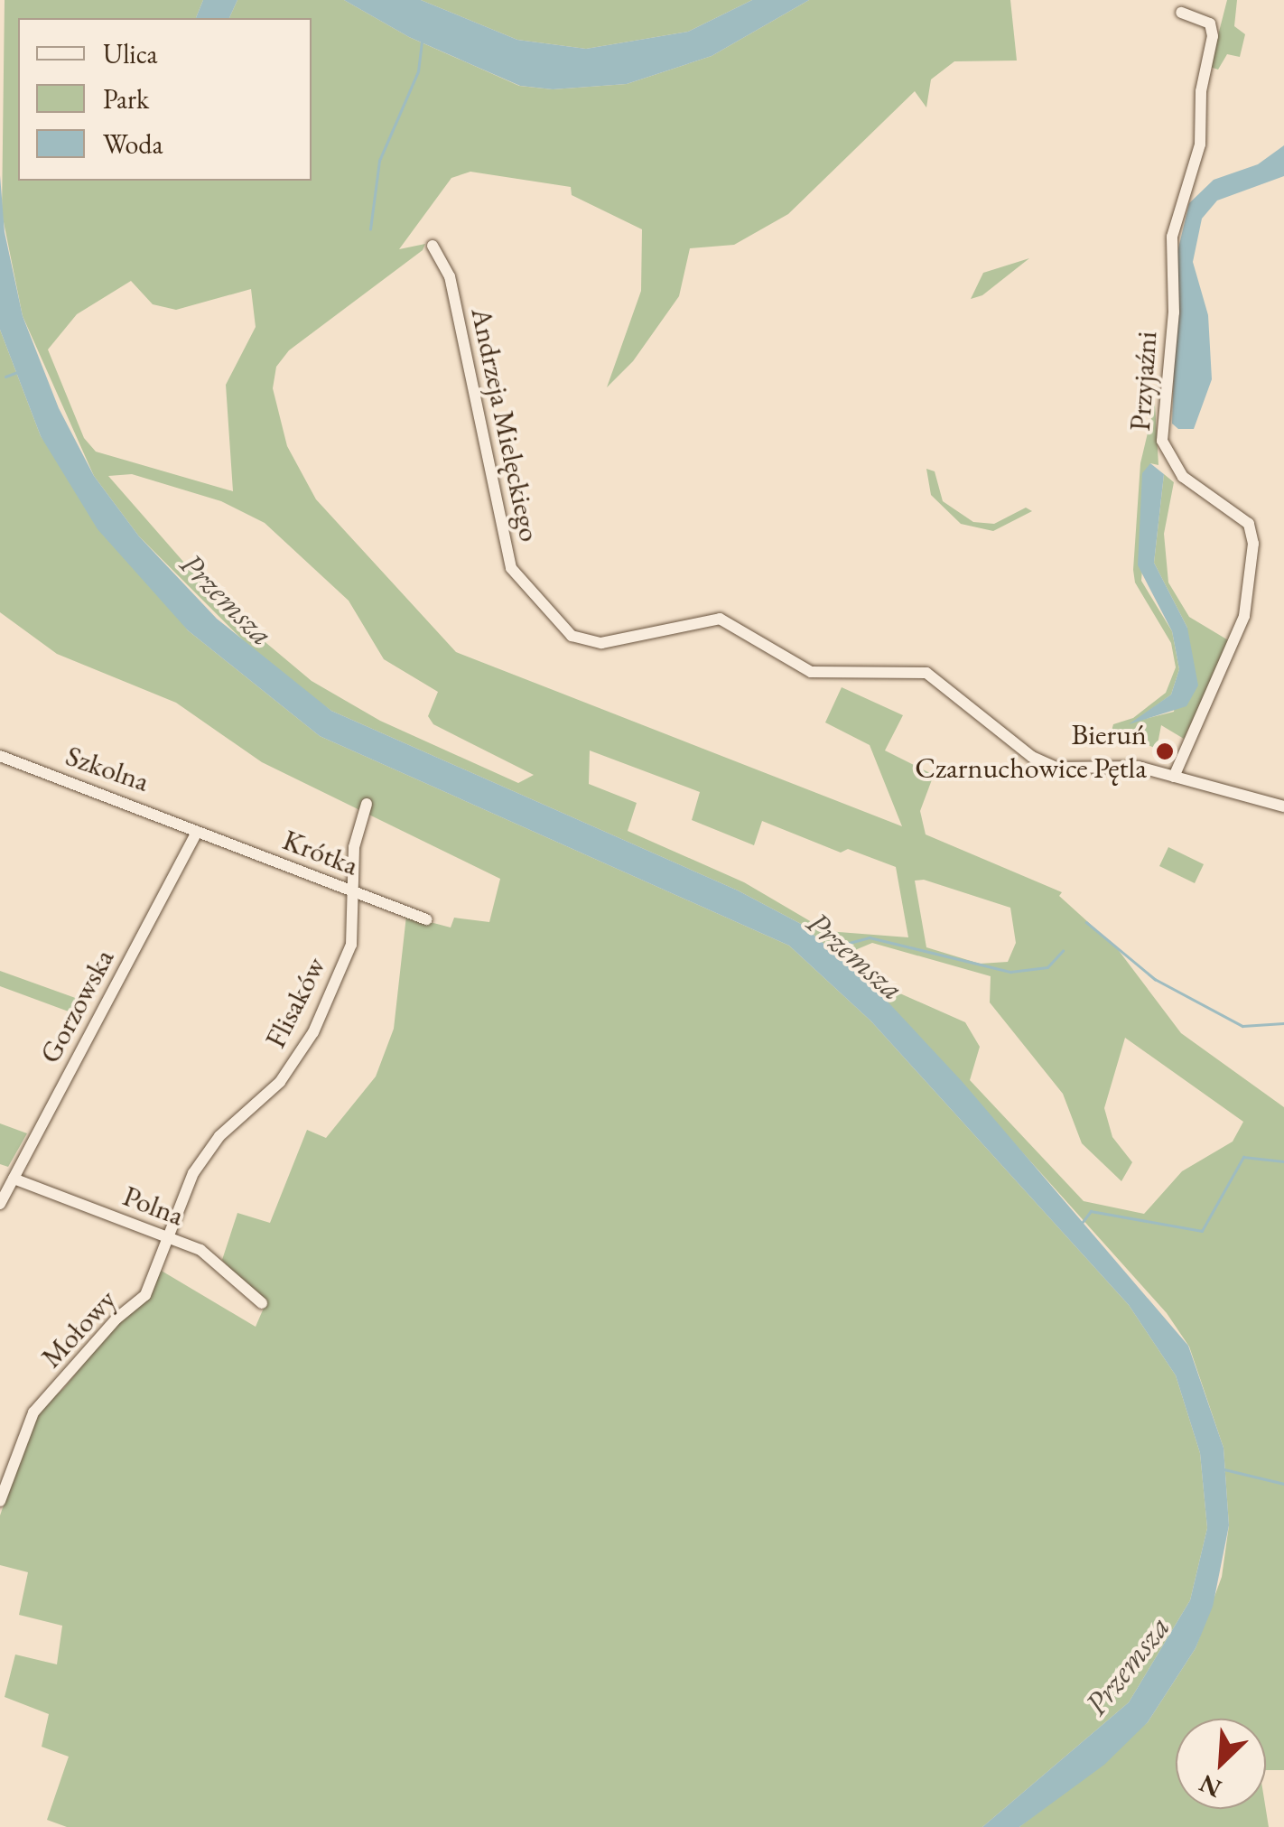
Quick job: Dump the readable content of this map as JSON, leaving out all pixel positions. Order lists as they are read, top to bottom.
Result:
{
  "streets": {
    "street": [
      "Przyjaźni",
      "Andrzeja Mielęckiego",
      "Szkolna",
      "Krótka",
      "Flisaków",
      "Gorzowska",
      "Polna",
      "Mołowy"
    ]
  },
  "crossings": [
    ["Przyjaźni", "Andrzeja Mielęckiego"],
    ["Szkolna", "Krótka"],
    ["Szkolna", "Gorzowska"],
    ["Krótka", "Flisaków"],
    ["Krótka", "Gorzowska"],
    ["Flisaków", "Polna"],
    ["Flisaków", "Mołowy"],
    ["Gorzowska", "Polna"],
    ["Polna", "Mołowy"]
  ],
  "water": ["Przemsza"],
  "places": ["Bieruń Czarnuchowice Pętla"],
  "legend": ["Ulica", "Park", "Woda"],
  "north": "bottom left"
}
